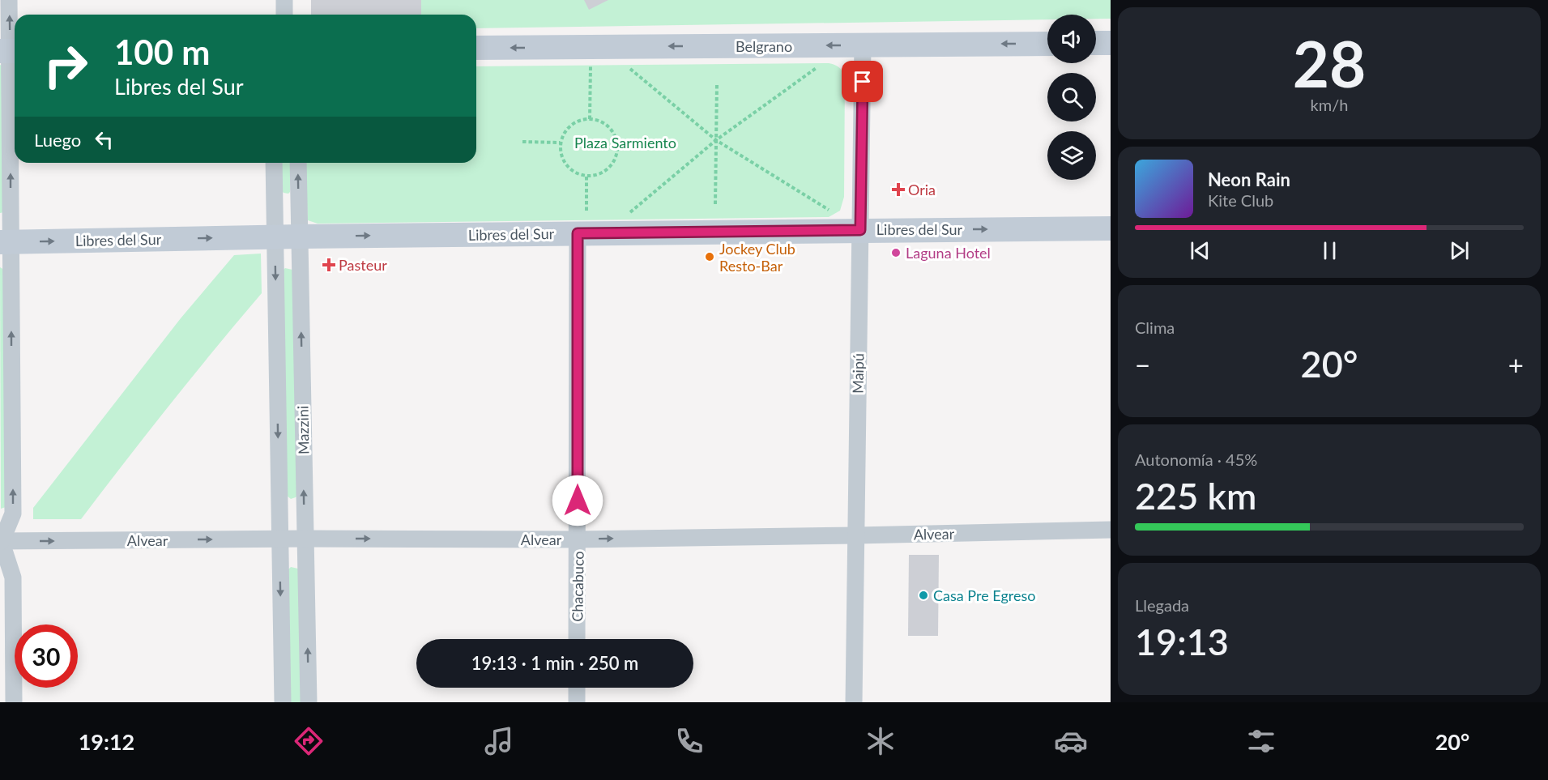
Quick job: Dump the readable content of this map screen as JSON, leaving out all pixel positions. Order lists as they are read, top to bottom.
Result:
{
  "streets": {
    "main road": ["Belgrano", "Libres del Sur"],
    "street": [
      "Maipú",
      "Mazzini",
      "Alvear",
      "Chacabuco"
    ]
  },
  "crossings": [
    ["Belgrano", "Maipú"],
    ["Libres del Sur", "Maipú"],
    ["Libres del Sur", "Mazzini"],
    ["Libres del Sur", "Chacabuco"],
    ["Maipú", "Alvear"],
    ["Mazzini", "Alvear"],
    ["Alvear", "Chacabuco"]
  ],
  "one_way": ["Belgrano", "Libres del Sur", "Alvear"],
  "parks": ["Plaza Sarmiento"],
  "places": {
    "health": ["Oria", "Pasteur"],
    "other": ["Laguna Hotel", "Jockey Club Resto-Bar", "Casa Pre Egreso"]
  },
  "page": {
    "tile": [
      ["28", "km/h"],
      "Clima",
      ["Autonomía · 45%", "225 km"],
      ["Llegada", "19:13"]
    ],
    "turn": ["100 m", "Libres del Sur"],
    "then": "Luego",
    "song": ["Neon Rain", "Kite Club"],
    "heat": ["−", "20°", "+"],
    "limit": "30",
    "trip": "19:13 · 1 min · 250 m",
    "tabs": ["19:12", "20°"]
  }
}
